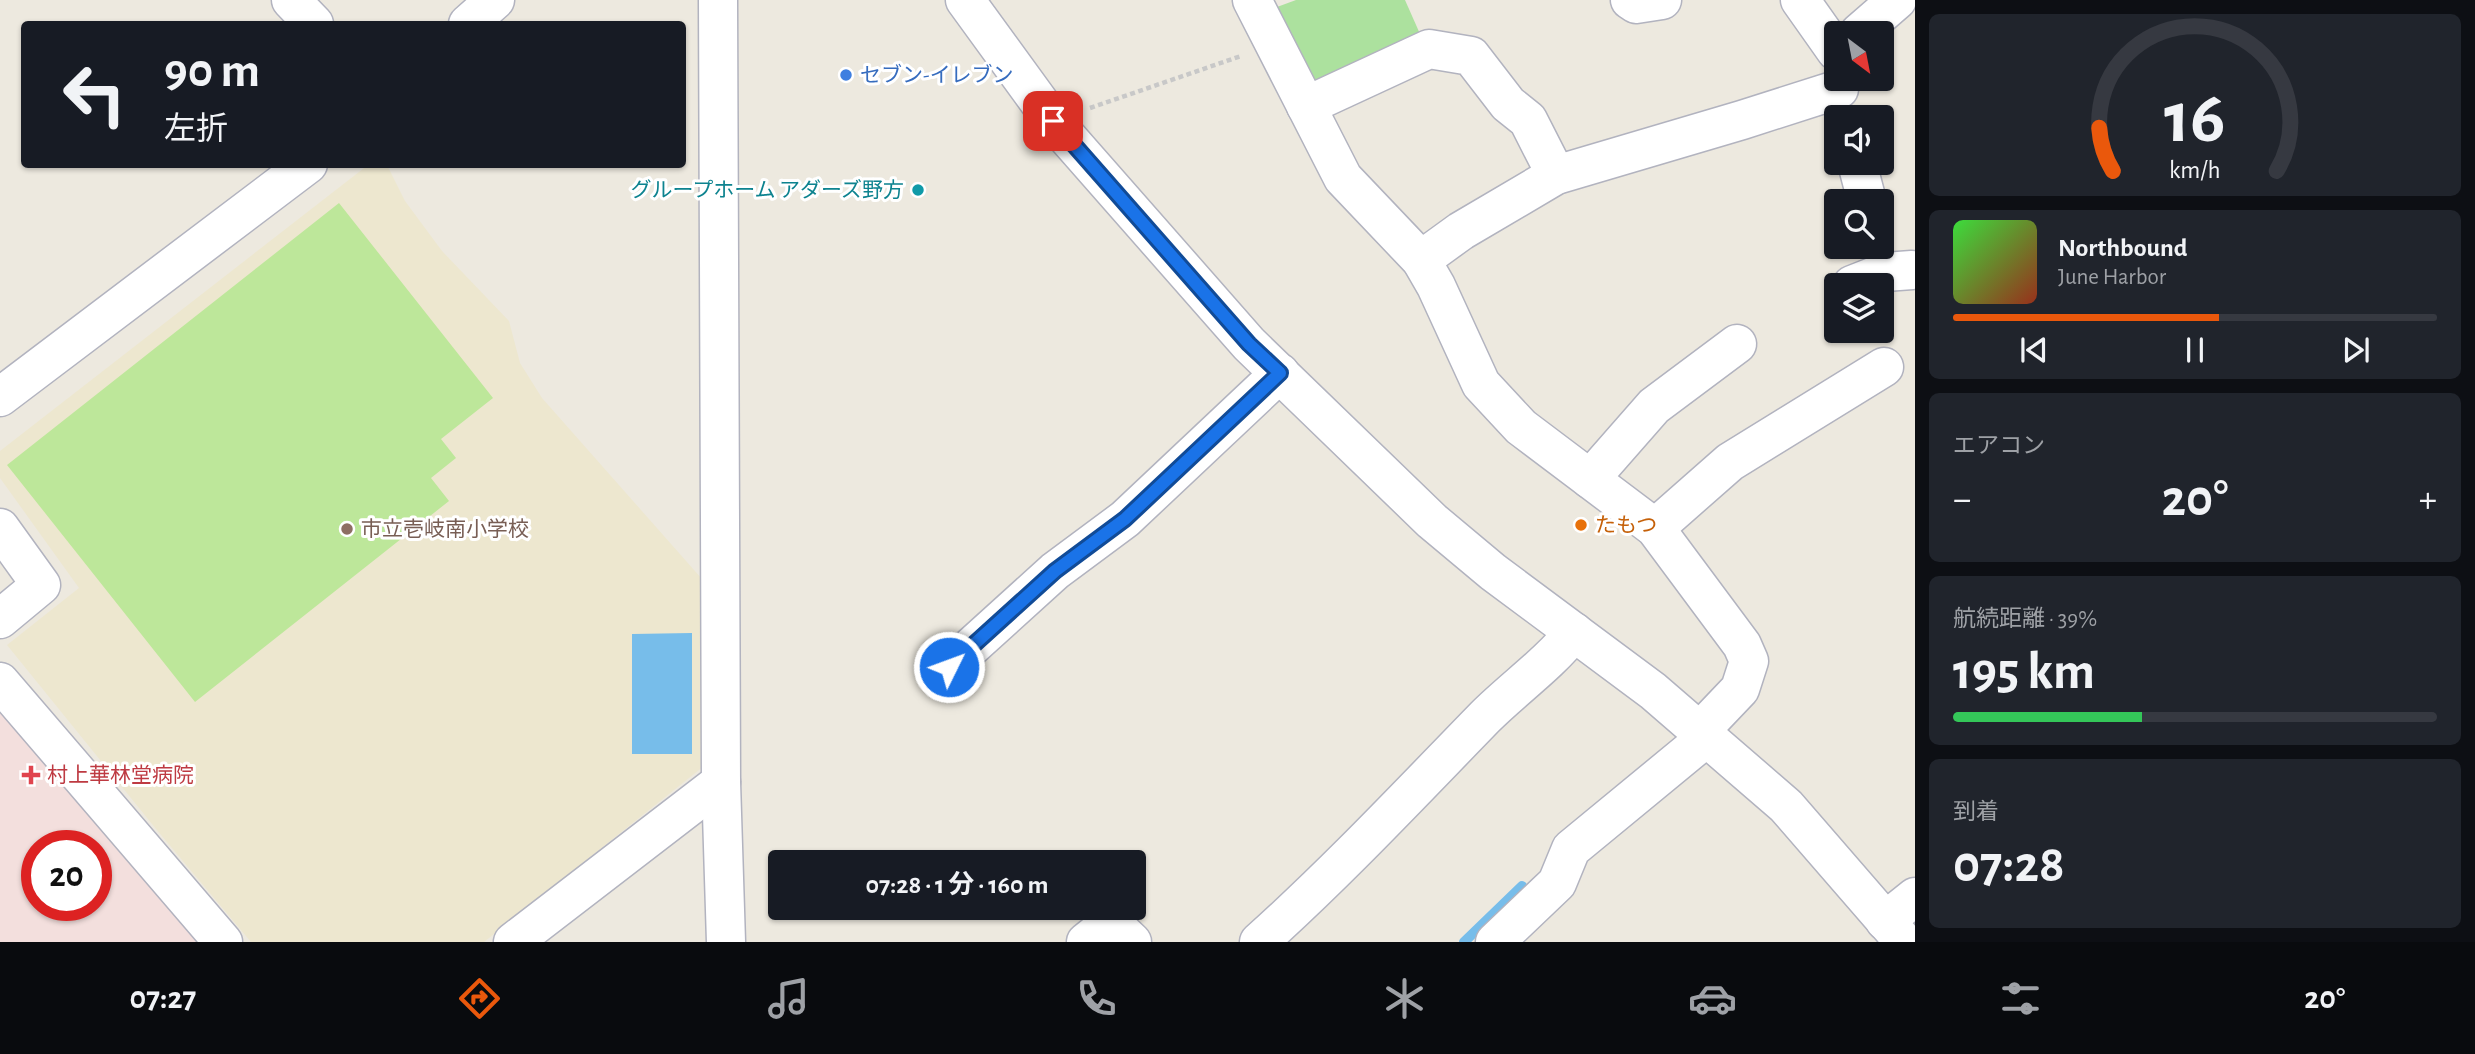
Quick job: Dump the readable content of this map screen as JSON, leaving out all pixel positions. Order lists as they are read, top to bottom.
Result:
{
  "places": {
    "other": [
      "セブン-イレブン",
      "グループホーム アダーズ野方",
      "たもつ",
      "市立壱岐南小学校"
    ],
    "health": ["村上華林堂病院"]
  },
  "north": "bottom right",
  "page": {
    "turn": ["90 m", "左折"],
    "song": ["Northbound", "June Harbor"],
    "tile": [
      "エアコン",
      ["航続距離 · 39%", "195 km"],
      ["到着", "07:28"]
    ],
    "heat": ["−", "20°", "+"],
    "limit": "20",
    "trip": "07:28 · 1 分 · 160 m",
    "tabs": ["07:27", "20°"],
    "gauge": ["16", "km/h"]
  }
}
